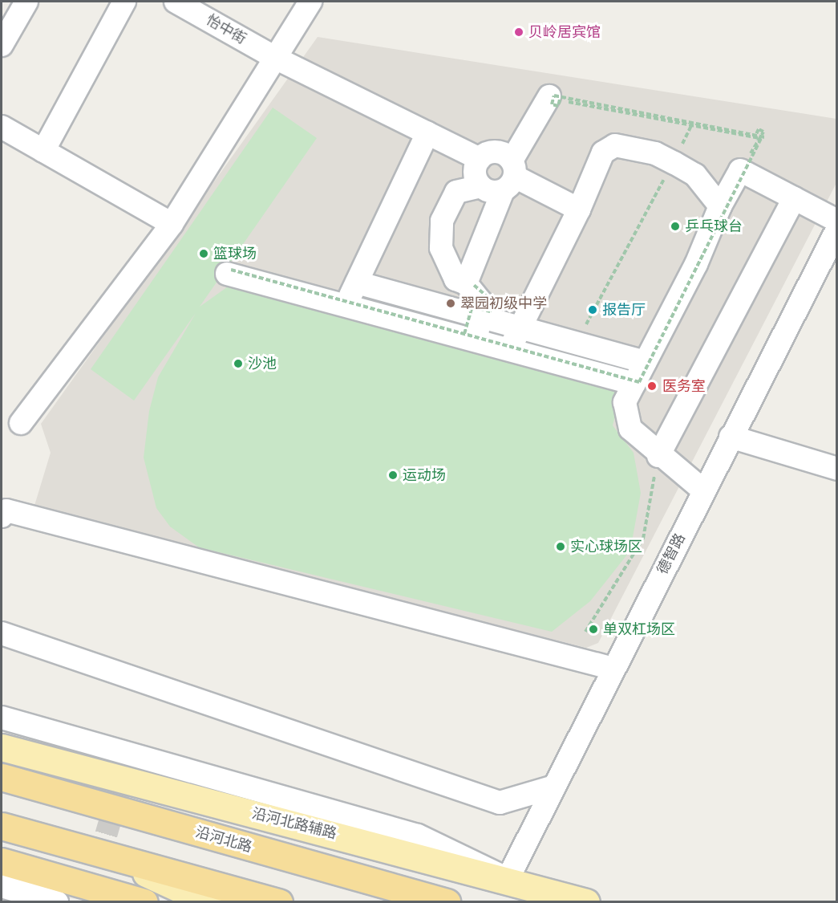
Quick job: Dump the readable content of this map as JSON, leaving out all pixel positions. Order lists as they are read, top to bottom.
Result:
{
  "streets": {
    "highway": ["沿河北路"],
    "main road": ["沿河北路辅路"],
    "street": ["怡中街", "德智路"]
  },
  "crossings": [
    ["德智路", "沿河北路辅路"]
  ],
  "places": [
    "贝岭居宾馆",
    "乒乓球台",
    "篮球场",
    "翠园初级中学",
    "报告厅",
    "沙池",
    "医务室",
    "运动场",
    "实心球场区",
    "单双杠场区"
  ]
}
